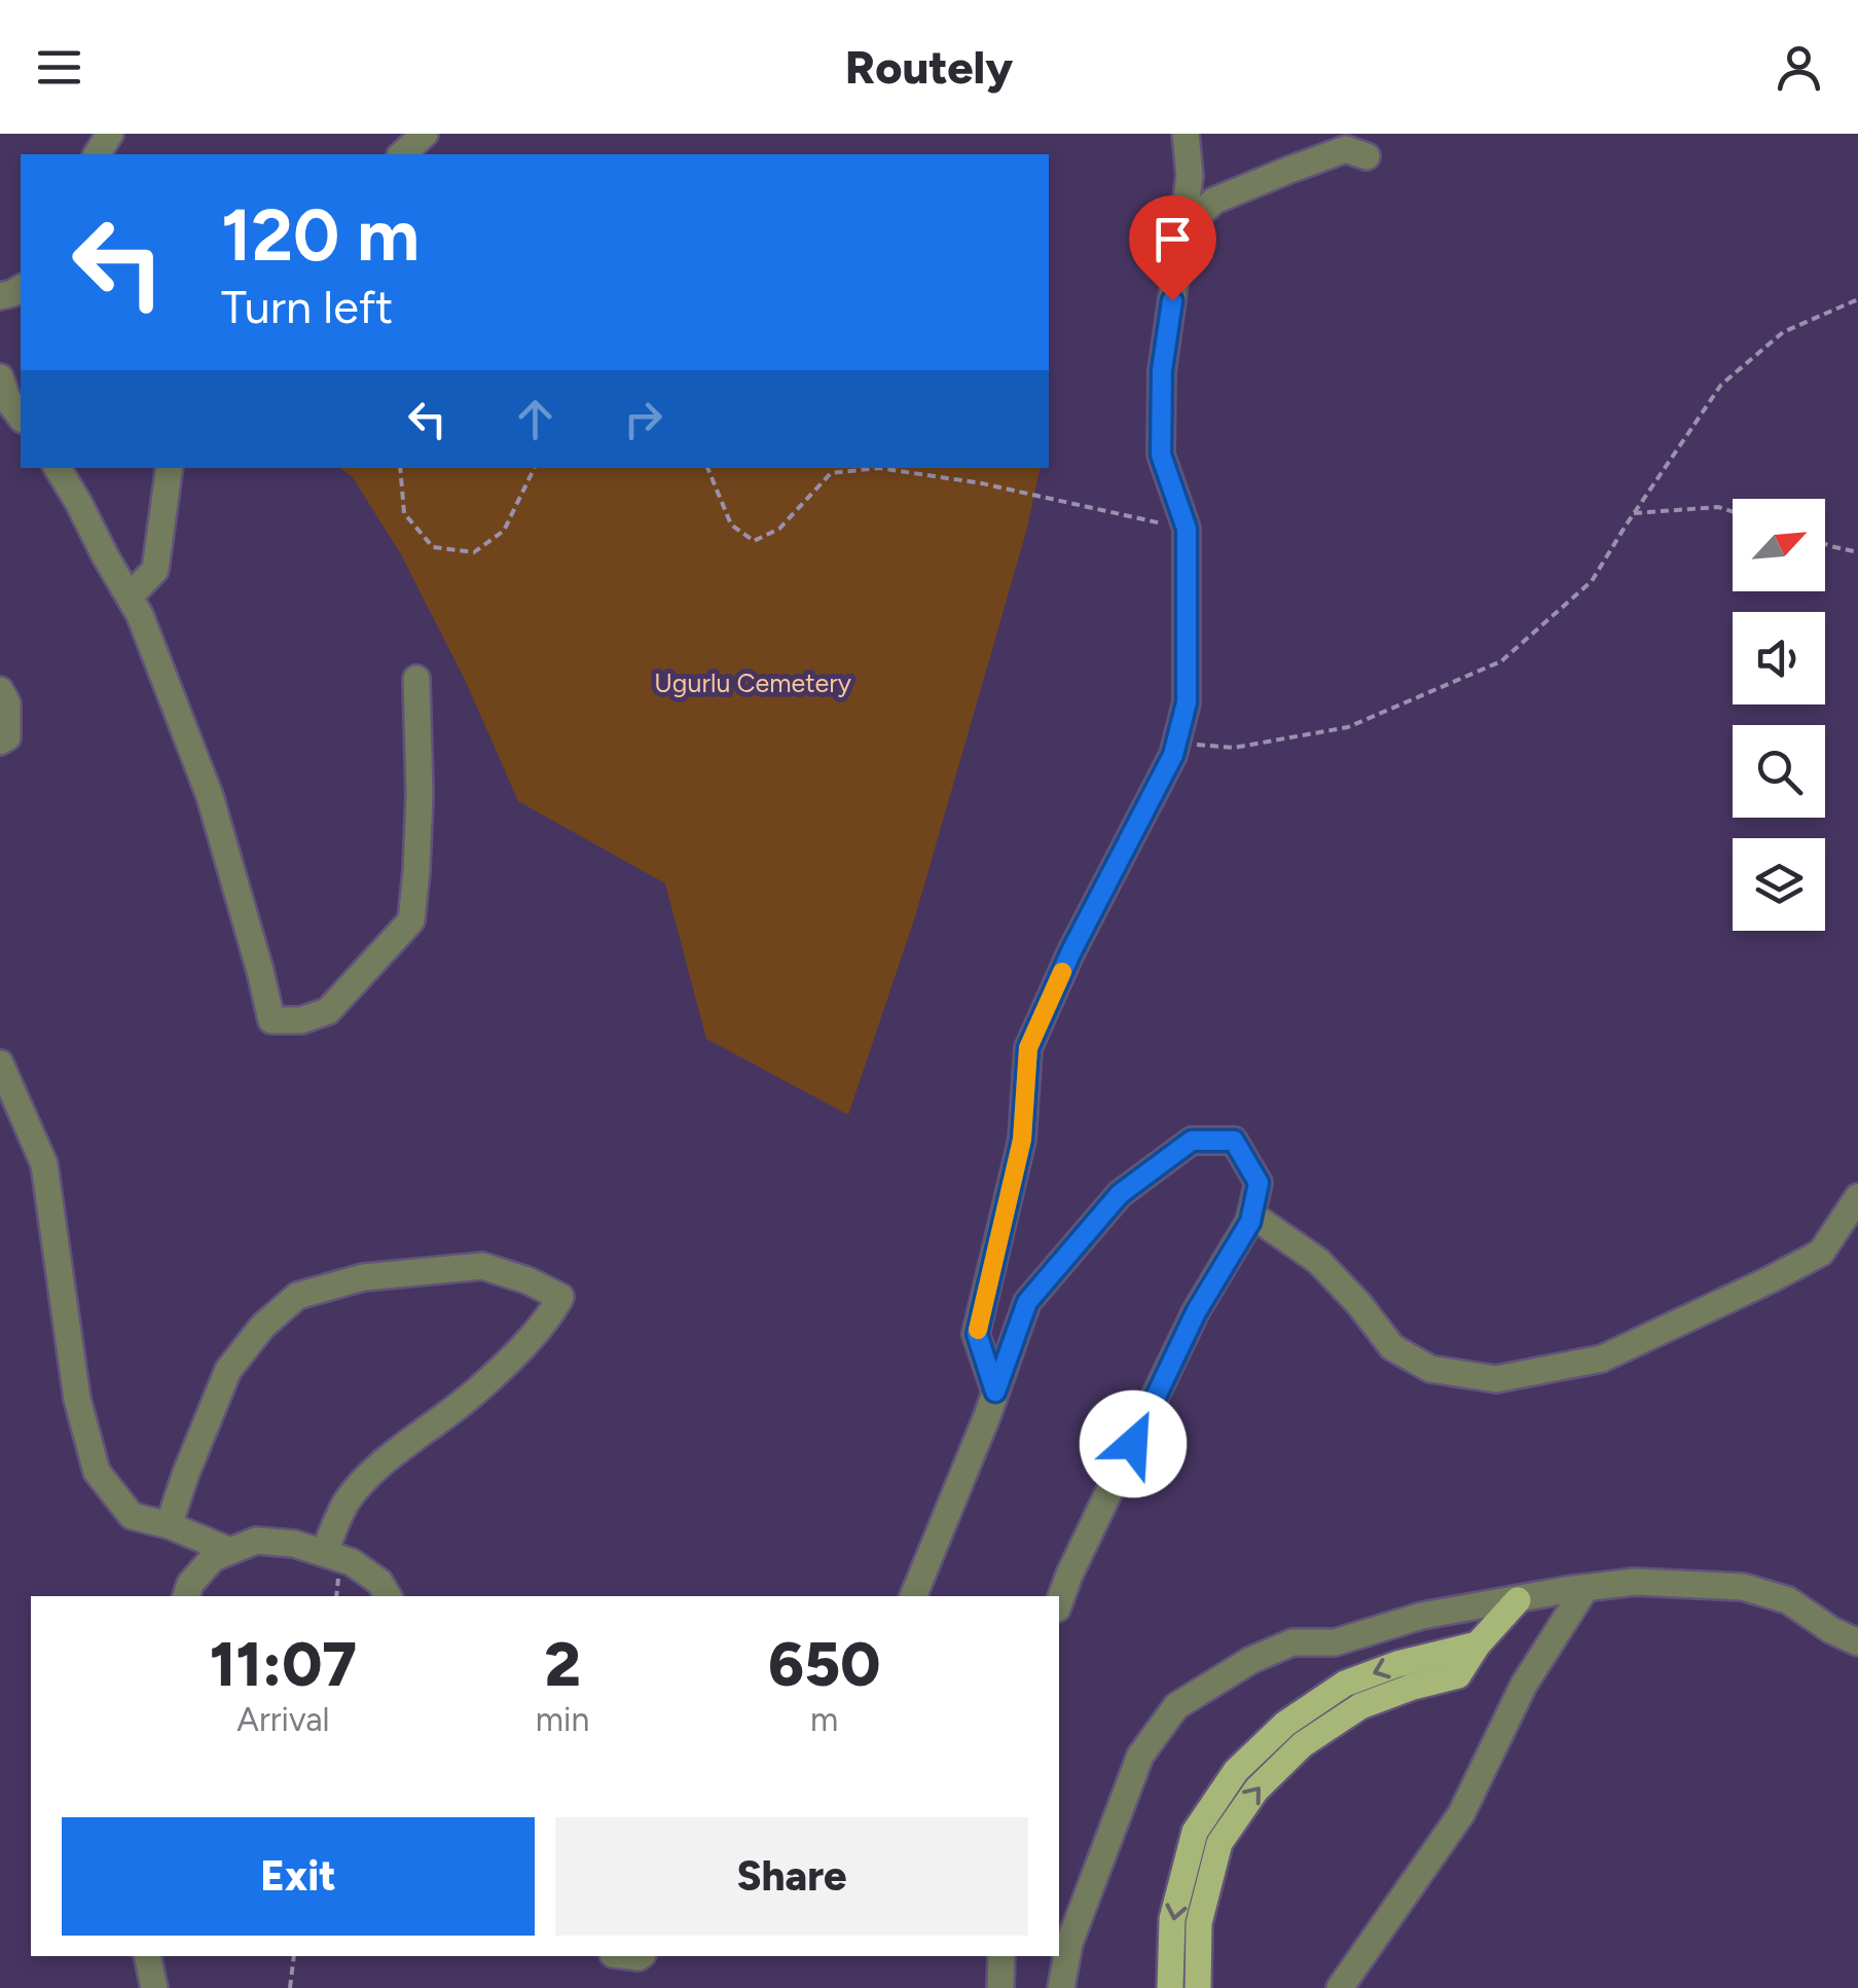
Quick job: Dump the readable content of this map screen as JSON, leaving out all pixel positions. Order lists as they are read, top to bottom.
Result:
{
  "parks": ["Ugurlu Cemetery"],
  "north": "top right",
  "page": {
    "header": "Routely",
    "turn": ["120 m", "Turn left"],
    "eta": [
      "11:07",
      "Arrival",
      "2",
      "min",
      "650",
      "m"
    ],
    "buttons": ["Exit", "Share"]
  }
}
